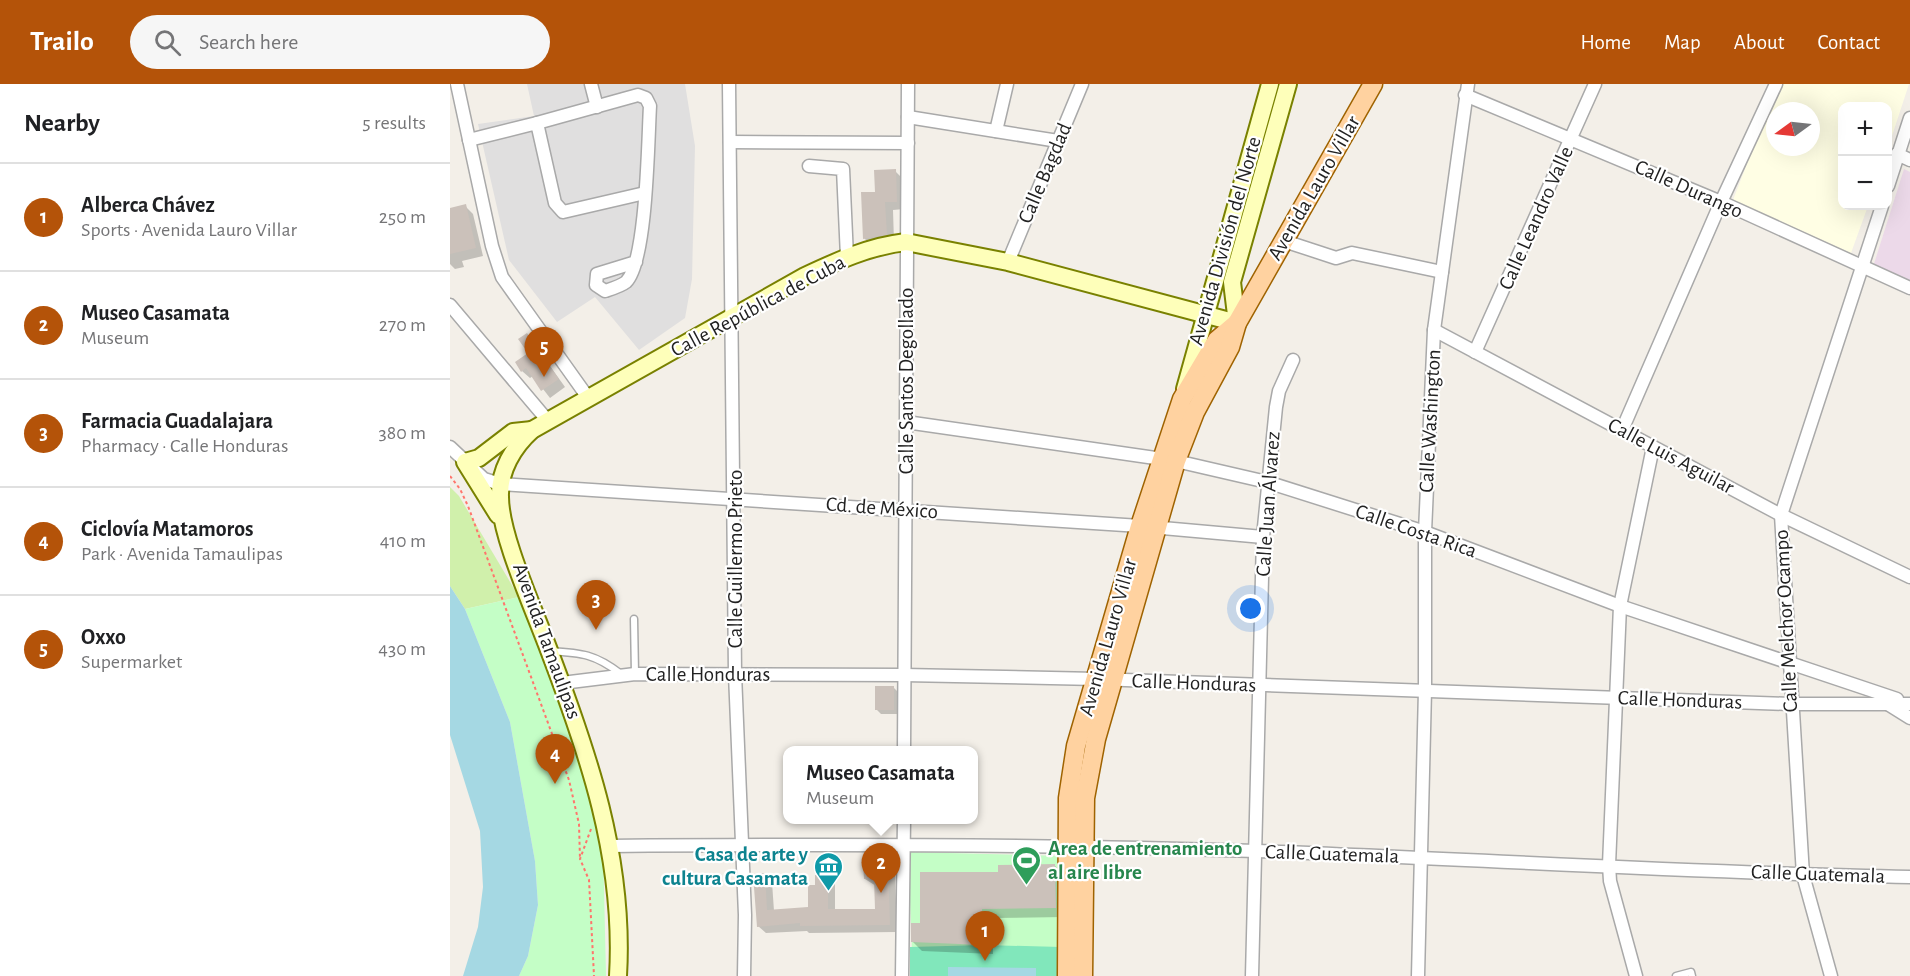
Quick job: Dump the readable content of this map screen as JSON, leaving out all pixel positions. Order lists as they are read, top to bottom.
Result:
{
  "streets": {
    "main road": ["Avenida Lauro Villar"],
    "street": [
      "Calle Bagdad",
      "Calle Durango",
      "Calle Leandro Valle",
      "Avenida División del Norte",
      "Calle República de Cuba",
      "Calle Santos Degollado",
      "Calle Washington",
      "Calle Luis Aguilar",
      "Calle Juan Álvarez",
      "Cd. de México",
      "Calle Costa Rica",
      "Calle Guillermo Prieto",
      "Calle Melchor Ocampo",
      "Avenida Tamaulipas",
      "Calle Honduras",
      "Calle Guatemala"
    ]
  },
  "crossings": [
    ["Calle Bagdad", "Calle República de Cuba"],
    ["Avenida Lauro Villar", "Avenida División del Norte"],
    ["Avenida Lauro Villar", "Calle República de Cuba"],
    ["Avenida Lauro Villar", "Cd. de México"],
    ["Avenida Lauro Villar", "Calle Costa Rica"],
    ["Avenida Lauro Villar", "Calle Honduras"],
    ["Avenida Lauro Villar", "Calle Guatemala"],
    ["Calle Durango", "Calle Leandro Valle"],
    ["Calle Durango", "Calle Washington"],
    ["Calle Durango", "Calle Melchor Ocampo"],
    ["Calle Leandro Valle", "Calle Luis Aguilar"],
    ["Avenida División del Norte", "Calle República de Cuba"],
    ["Calle República de Cuba", "Calle Santos Degollado"],
    ["Calle República de Cuba", "Cd. de México"],
    ["Calle República de Cuba", "Calle Guillermo Prieto"],
    ["Calle República de Cuba", "Avenida Tamaulipas"],
    ["Calle Santos Degollado", "Cd. de México"],
    ["Calle Santos Degollado", "Calle Costa Rica"],
    ["Calle Santos Degollado", "Calle Honduras"],
    ["Calle Washington", "Calle Luis Aguilar"],
    ["Calle Washington", "Calle Costa Rica"],
    ["Calle Washington", "Calle Honduras"],
    ["Calle Washington", "Calle Guatemala"],
    ["Calle Luis Aguilar", "Calle Melchor Ocampo"],
    ["Calle Juan Álvarez", "Cd. de México"],
    ["Calle Juan Álvarez", "Calle Costa Rica"],
    ["Calle Juan Álvarez", "Calle Honduras"],
    ["Calle Juan Álvarez", "Calle Guatemala"],
    ["Cd. de México", "Calle Guillermo Prieto"],
    ["Cd. de México", "Avenida Tamaulipas"],
    ["Calle Costa Rica", "Calle Melchor Ocampo"],
    ["Calle Costa Rica", "Calle Honduras"],
    ["Calle Guillermo Prieto", "Calle Honduras"],
    ["Calle Guillermo Prieto", "Calle Guatemala"],
    ["Calle Melchor Ocampo", "Calle Honduras"],
    ["Calle Melchor Ocampo", "Calle Guatemala"],
    ["Avenida Tamaulipas", "Calle Honduras"],
    ["Avenida Tamaulipas", "Calle Guatemala"]
  ],
  "places": {
    "sports": ["Area de entrenamiento al aire libre"],
    "museum": ["Casa de arte y cultura Casamata"]
  },
  "north": "left",
  "page": {
    "header": "Trailo",
    "search": "Search here",
    "nav": [
      "Home",
      "Map",
      "About",
      "Contact"
    ],
    "heading": ["Nearby", "5 results"],
    "map_buttons": ["+", "−"],
    "list": [
      {
        "mark": "1",
        "name": "Alberca Chávez",
        "note": "Sports · Avenida Lauro Villar",
        "value": "250 m"
      },
      {
        "mark": "2",
        "name": "Museo Casamata",
        "note": "Museum",
        "value": "270 m"
      },
      {
        "mark": "3",
        "name": "Farmacia Guadalajara",
        "note": "Pharmacy · Calle Honduras",
        "value": "380 m"
      },
      {
        "mark": "4",
        "name": "Ciclovía Matamoros",
        "note": "Park · Avenida Tamaulipas",
        "value": "410 m"
      },
      {
        "mark": "5",
        "name": "Oxxo",
        "note": "Supermarket",
        "value": "430 m"
      }
    ],
    "pins": [
      "5",
      "3",
      "4",
      "2",
      "1"
    ],
    "popup": ["Museo Casamata", "Museum"]
  }
}
